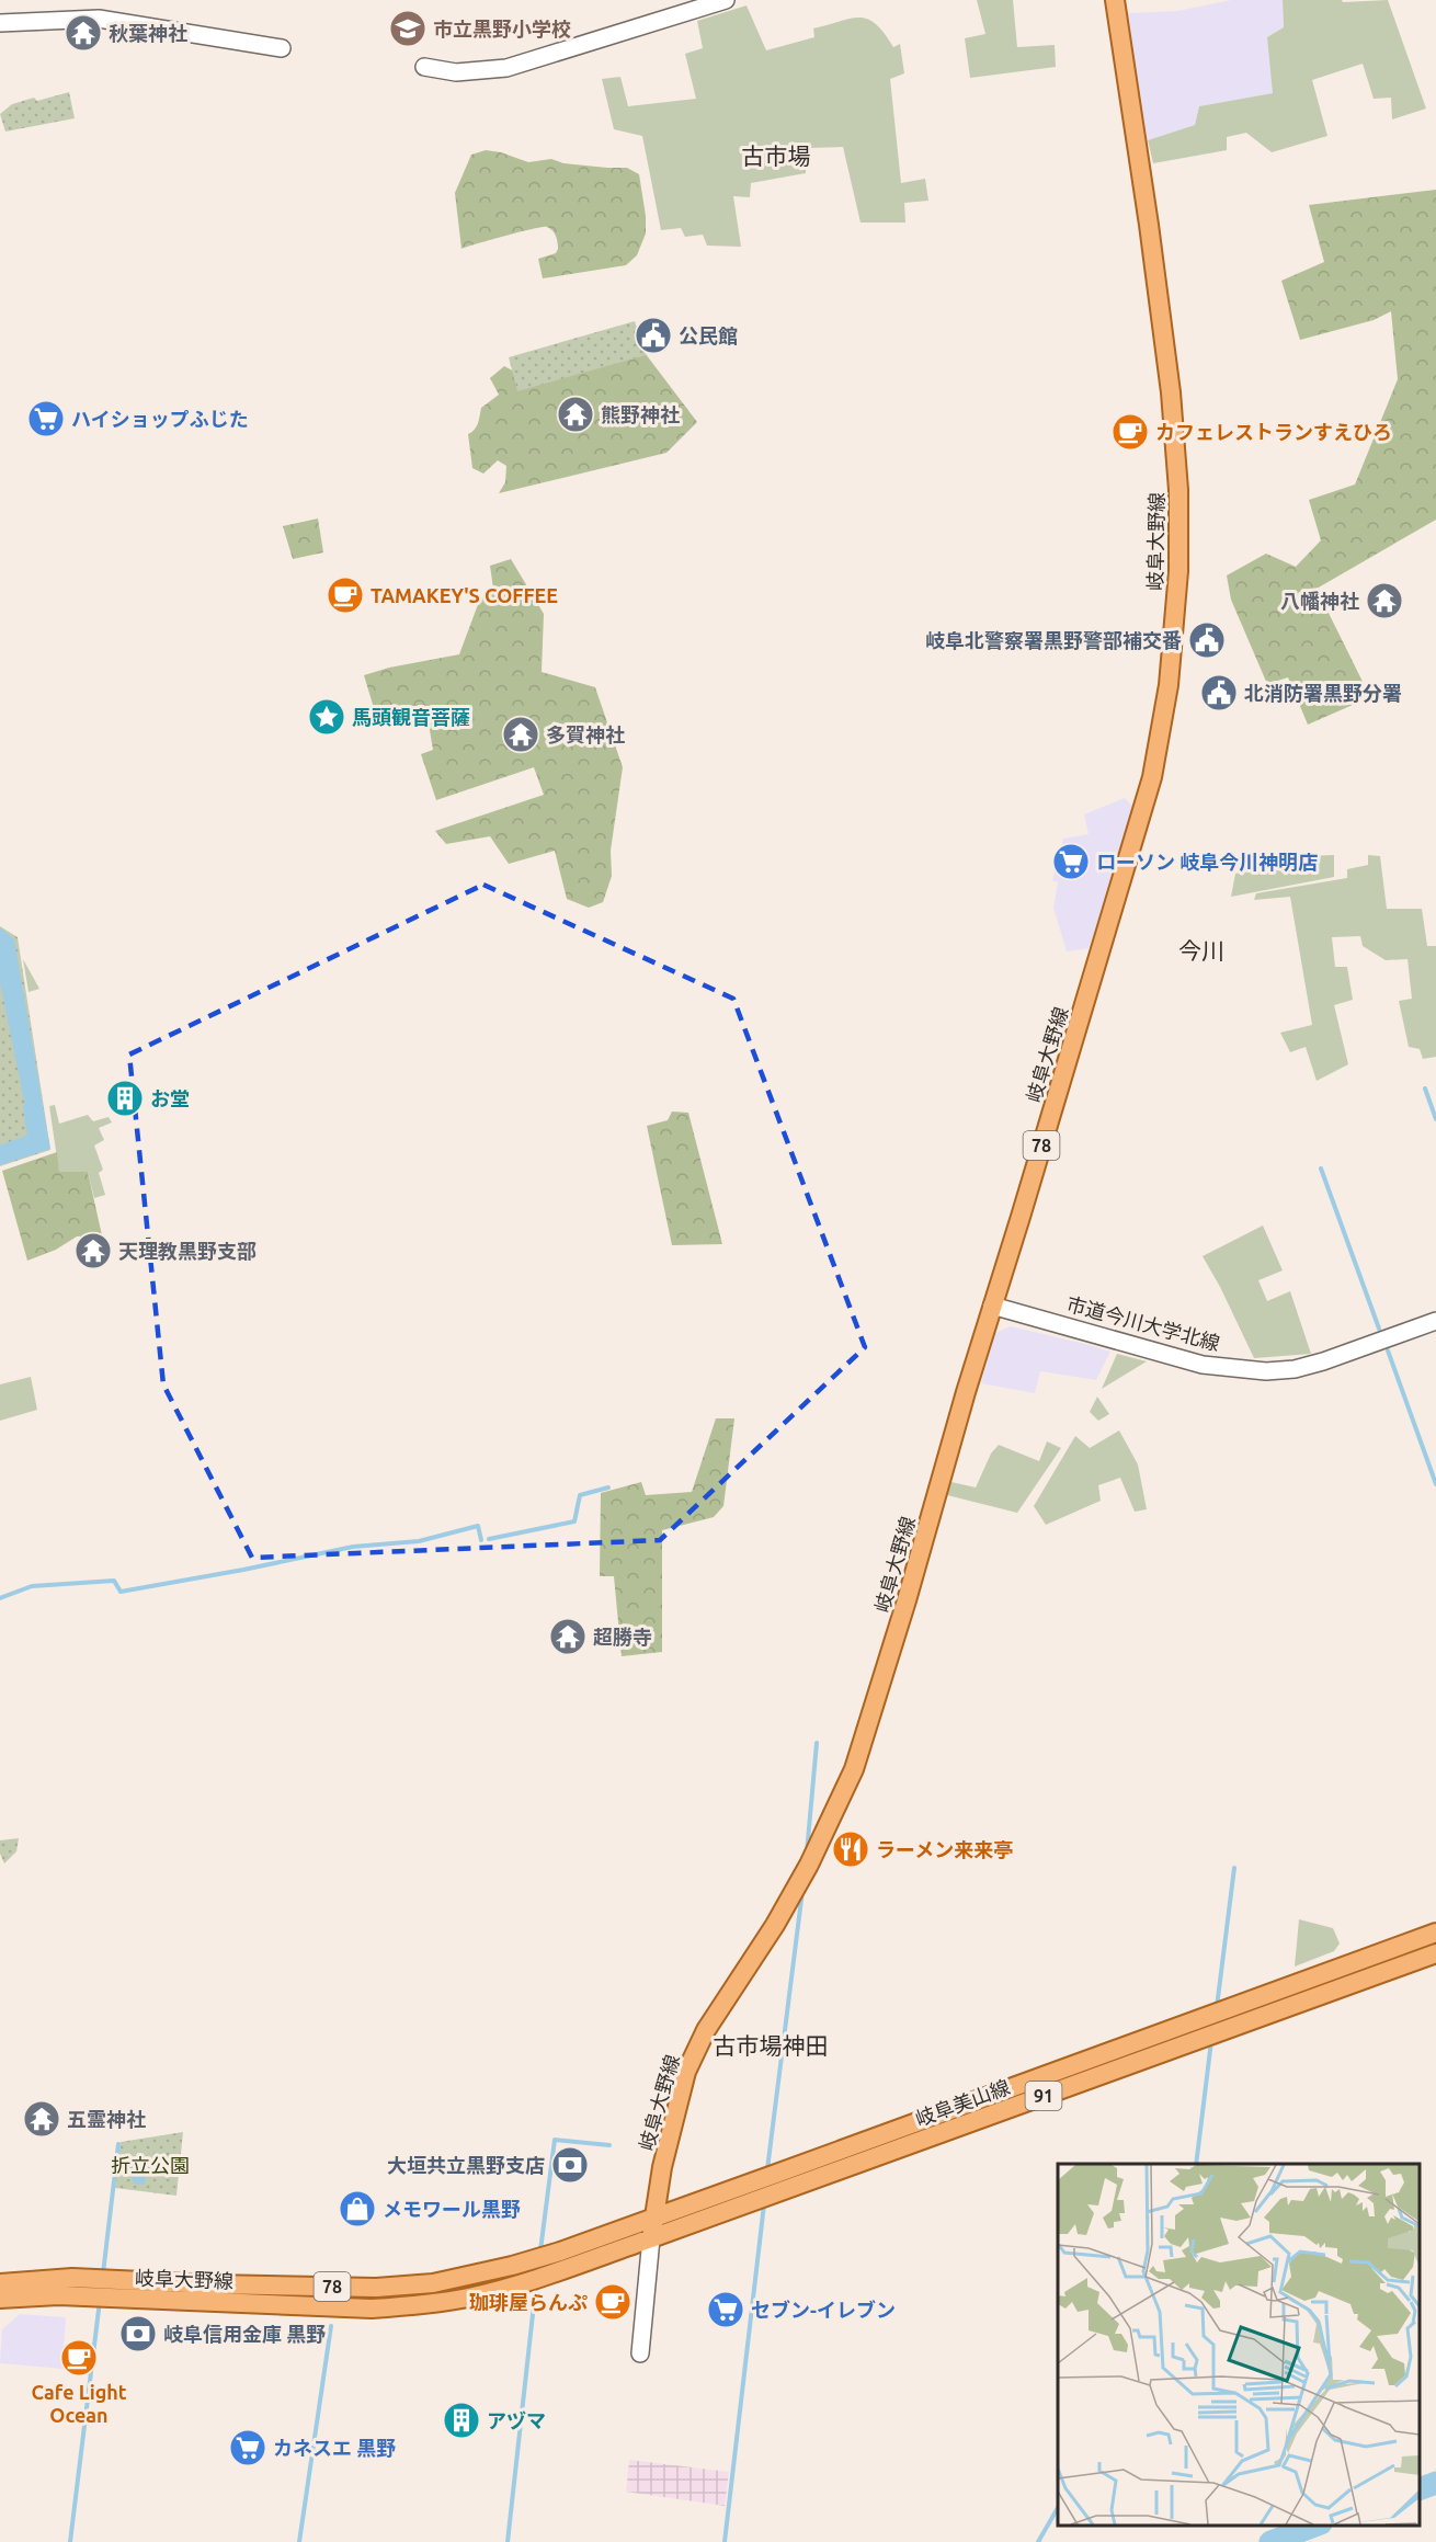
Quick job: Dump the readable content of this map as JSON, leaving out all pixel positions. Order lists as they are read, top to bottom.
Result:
{
  "streets": {
    "main road": [
      "岐阜大野線",
      "78",
      "91",
      "岐阜美山線"
    ],
    "street": ["市道今川大学北線"]
  },
  "crossings": [
    ["岐阜大野線", "市道今川大学北線"],
    ["岐阜大野線", "岐阜美山線"]
  ],
  "districts": ["古市場", "今川", "古市場神田"],
  "parks": ["折立公園"],
  "places": {
    "school or university": ["市立黒野小学校"],
    "temple": [
      "秋葉神社",
      "熊野神社",
      "八幡神社",
      "多賀神社",
      "天理教黒野支部",
      "超勝寺",
      "五霊神社"
    ],
    "public building": ["公民館", "岐阜北警察署黒野警部補交番", "北消防署黒野分署"],
    "supermarket": [
      "ハイショップふじた",
      "ローソン 岐阜今川神明店",
      "セブン-イレブン",
      "カネスエ 黒野"
    ],
    "cafe": [
      "カフェレストランすえひろ",
      "TAMAKEY'S COFFEE",
      "珈琲屋らんぷ",
      "Cafe Light Ocean"
    ],
    "place": ["馬頭観音菩薩"],
    "building": ["お堂", "アヅマ"],
    "restaurant": ["ラーメン来来亭"],
    "bank": ["大垣共立黒野支店", "岐阜信用金庫 黒野"],
    "shop": ["メモワール黒野"]
  }
}
